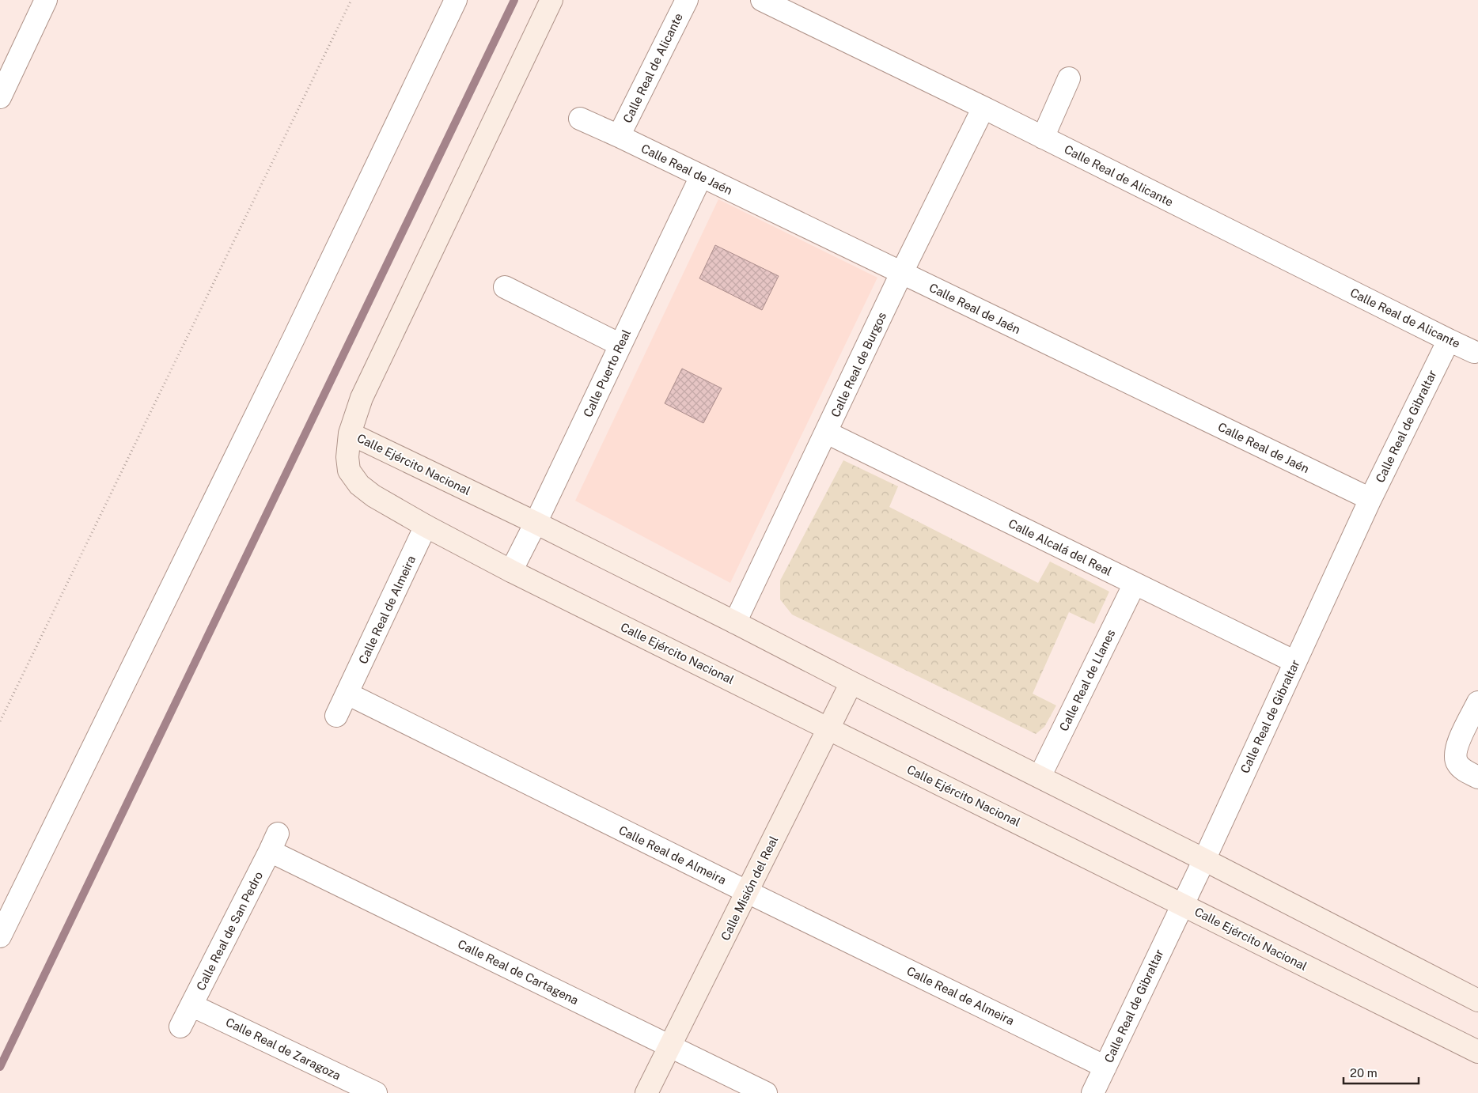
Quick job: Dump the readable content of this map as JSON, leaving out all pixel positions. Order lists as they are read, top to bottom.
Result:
{
  "streets": {
    "street": [
      "Calle Real de Alicante",
      "Calle Real de Jaén",
      "Calle Real de Burgos",
      "Calle Puerto Real",
      "Calle Real de Gibraltar",
      "Calle Ejército Nacional",
      "Calle Alcalá del Real",
      "Calle Real de Almeira",
      "Calle Real de Llanes",
      "Calle Misión del Real",
      "Calle Real de San Pedro",
      "Calle Real de Cartagena",
      "Calle Real de Zaragoza"
    ]
  },
  "crossings": [
    ["Calle Real de Alicante", "Calle Real de Jaén"],
    ["Calle Real de Alicante", "Calle Real de Burgos"],
    ["Calle Real de Alicante", "Calle Real de Gibraltar"],
    ["Calle Real de Jaén", "Calle Real de Burgos"],
    ["Calle Real de Jaén", "Calle Puerto Real"],
    ["Calle Real de Jaén", "Calle Real de Gibraltar"],
    ["Calle Real de Burgos", "Calle Ejército Nacional"],
    ["Calle Real de Burgos", "Calle Alcalá del Real"],
    ["Calle Puerto Real", "Calle Ejército Nacional"],
    ["Calle Real de Gibraltar", "Calle Ejército Nacional"],
    ["Calle Real de Gibraltar", "Calle Alcalá del Real"],
    ["Calle Real de Gibraltar", "Calle Real de Almeira"],
    ["Calle Ejército Nacional", "Calle Real de Almeira"],
    ["Calle Ejército Nacional", "Calle Real de Llanes"],
    ["Calle Ejército Nacional", "Calle Misión del Real"],
    ["Calle Alcalá del Real", "Calle Real de Llanes"],
    ["Calle Real de Almeira", "Calle Misión del Real"],
    ["Calle Misión del Real", "Calle Real de Cartagena"],
    ["Calle Real de San Pedro", "Calle Real de Cartagena"],
    ["Calle Real de San Pedro", "Calle Real de Zaragoza"]
  ],
  "scale_bar": "20 m"
}
